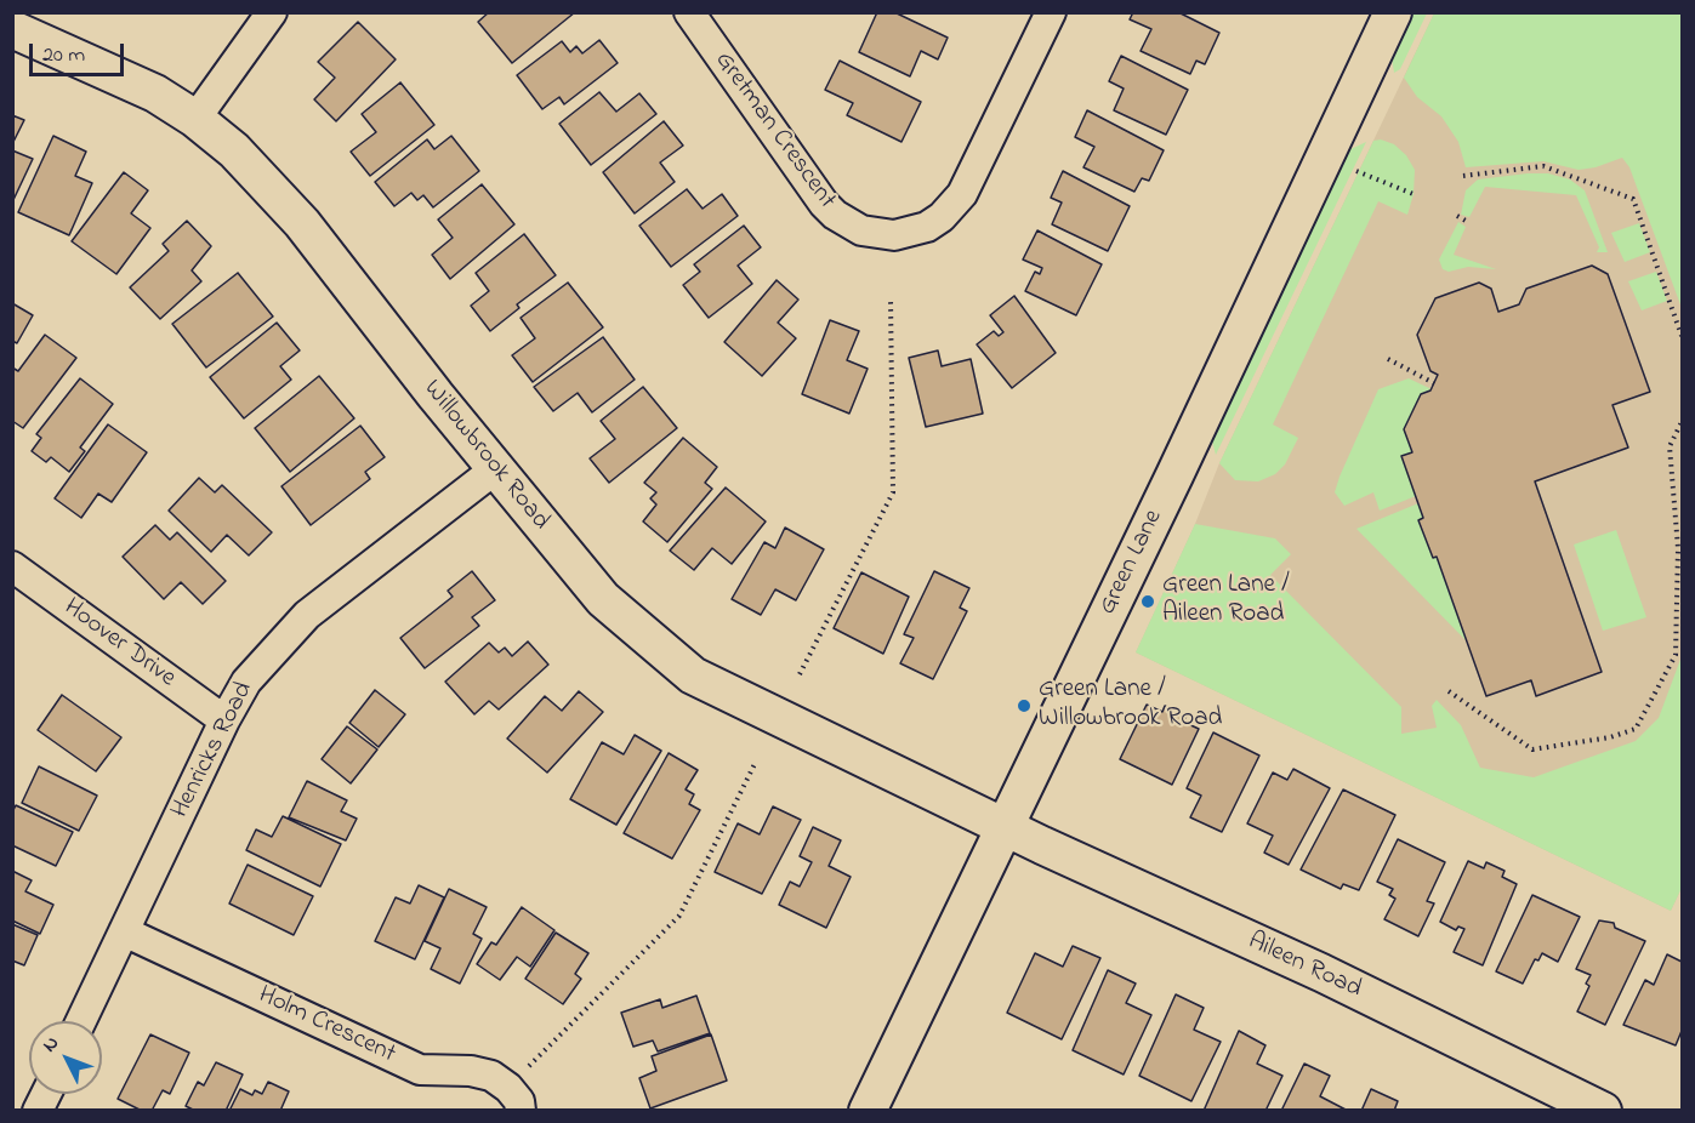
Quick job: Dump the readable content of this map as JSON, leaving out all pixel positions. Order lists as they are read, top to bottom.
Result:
{
  "streets": {
    "street": [
      "Gretman Crescent",
      "Willowbrook Road",
      "Green Lane",
      "Hoover Drive",
      "Henricks Road",
      "Aileen Road",
      "Holm Crescent"
    ]
  },
  "crossings": [
    ["Willowbrook Road", "Green Lane"],
    ["Willowbrook Road", "Henricks Road"],
    ["Willowbrook Road", "Aileen Road"],
    ["Green Lane", "Aileen Road"],
    ["Hoover Drive", "Henricks Road"],
    ["Henricks Road", "Holm Crescent"]
  ],
  "places": ["Green Lane / Aileen Road", "Green Lane / Willowbrook Road"],
  "scale_bar": "20 m",
  "north": "top left"
}
